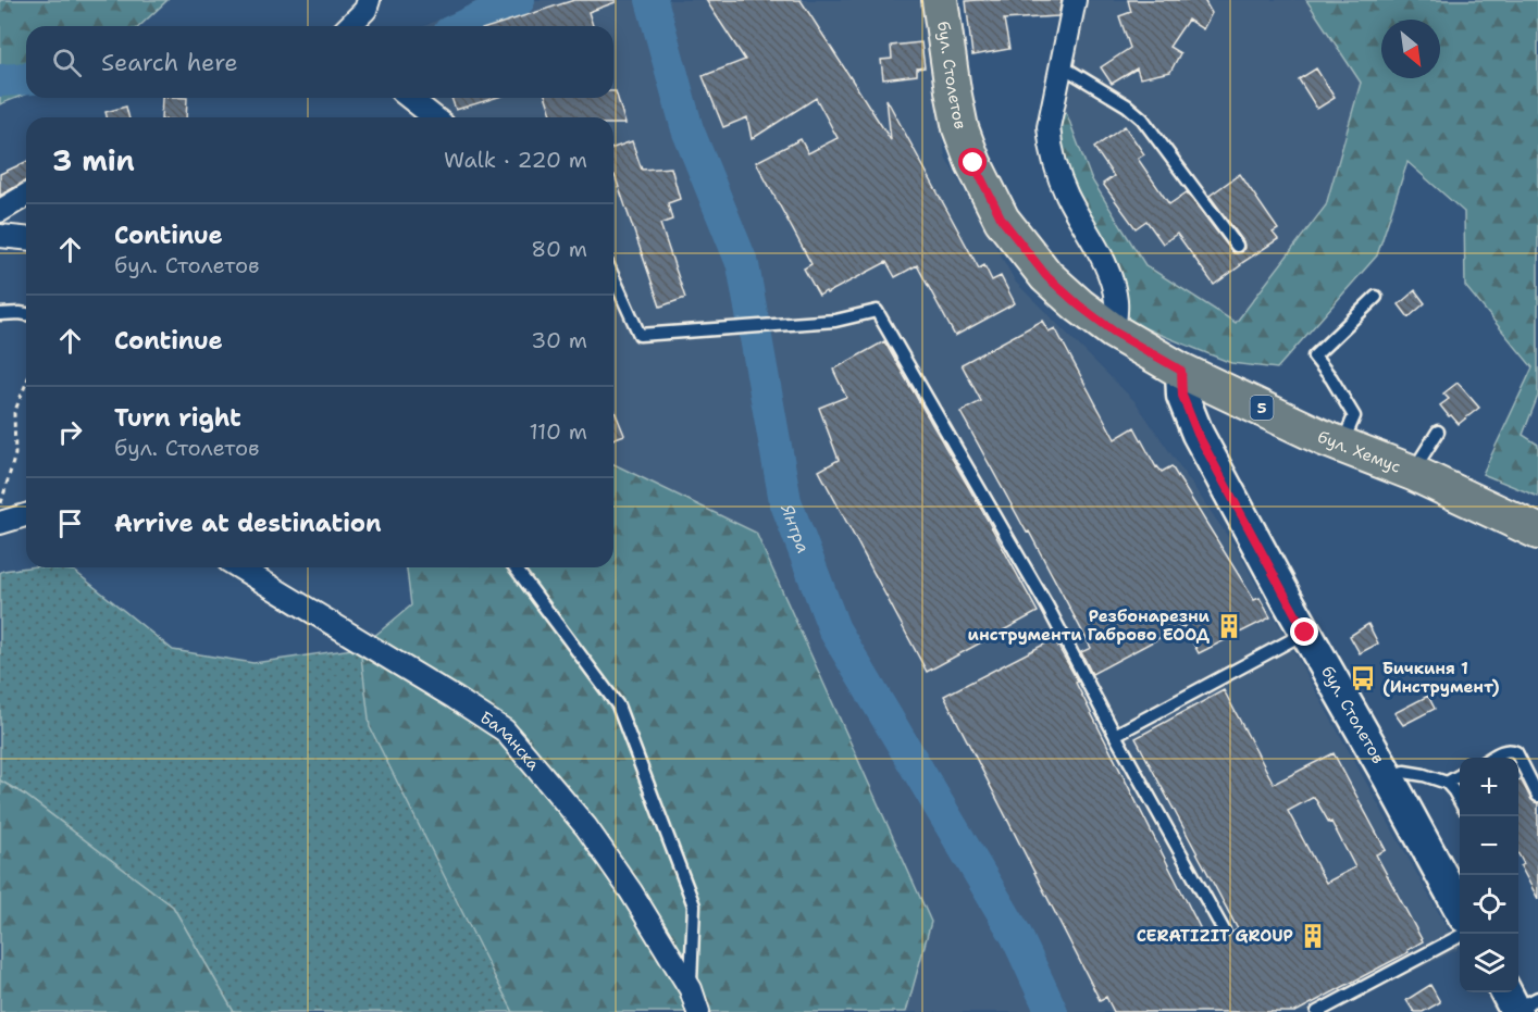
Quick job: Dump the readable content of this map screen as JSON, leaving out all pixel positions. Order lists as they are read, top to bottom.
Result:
{
  "streets": {
    "main road": ["бул. Столетов", "5", "бул. Хемус"],
    "street": ["Баланска"]
  },
  "crossings": [
    ["бул. Столетов", "5"],
    ["бул. Столетов", "бул. Хемус"],
    ["5", "бул. Хемус"]
  ],
  "water": ["Янтра"],
  "places": {
    "building": ["Резбонарезни инструменти Габрово ЕООД", "CERATIZIT GROUP"],
    "bus stop": ["Бичкиня 1 (Инструмент)"]
  },
  "north": "bottom right",
  "page": {
    "search": "Search here",
    "heading": ["3 min", "Walk · 220 m"],
    "list": [
      ["Continue", "бул. Столетов", "80 m"],
      ["Continue", "30 m"],
      ["Turn right", "бул. Столетов", "110 m"],
      "Arrive at destination"
    ],
    "map_buttons": ["+", "−"]
  }
}
